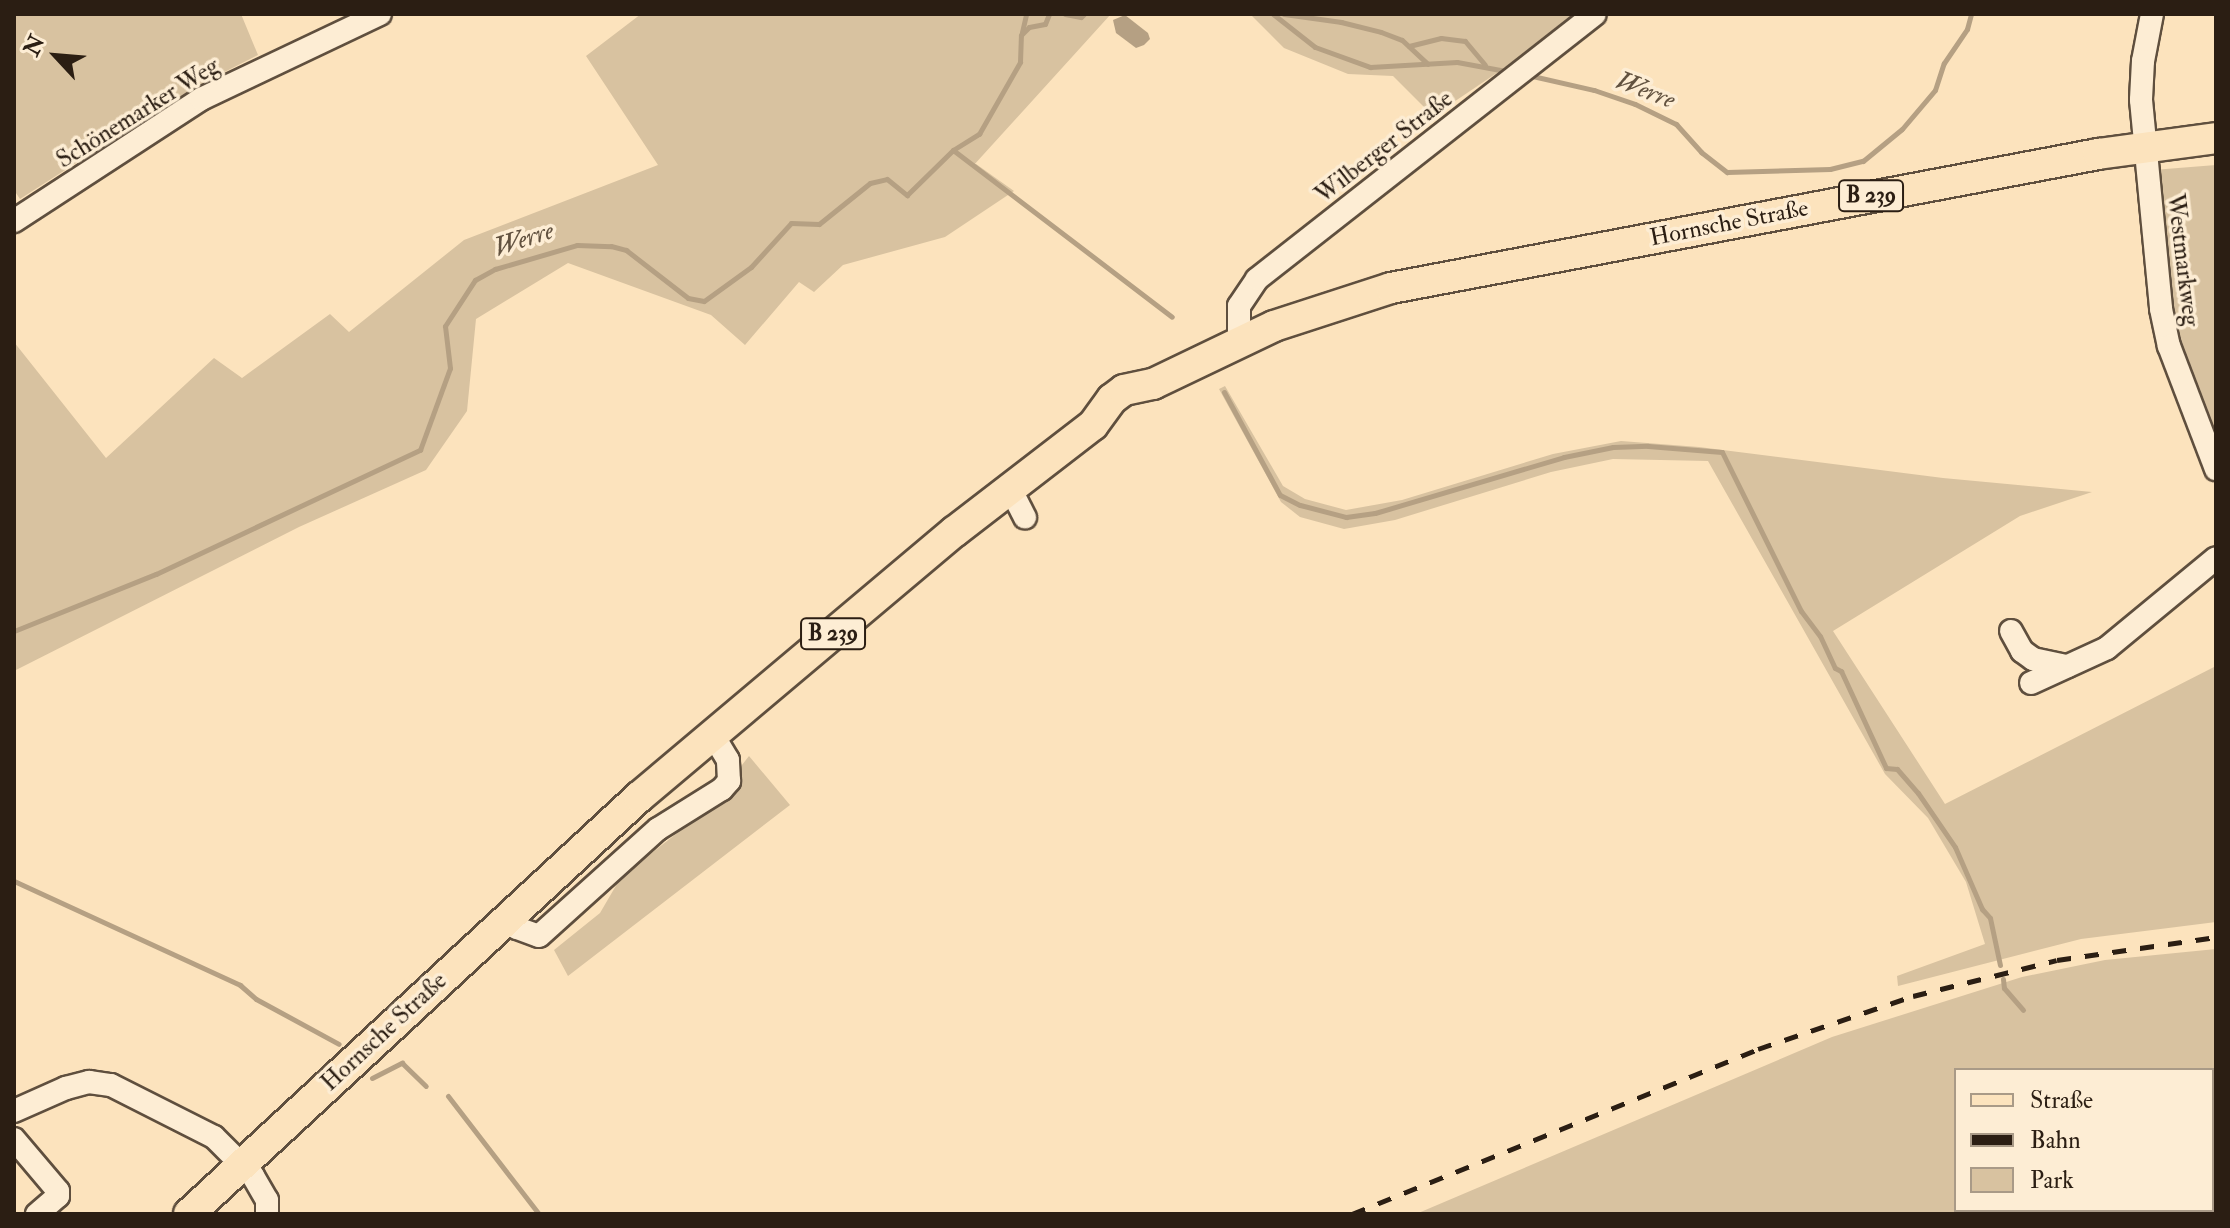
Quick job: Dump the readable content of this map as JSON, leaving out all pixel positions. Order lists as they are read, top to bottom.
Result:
{
  "streets": {
    "main road": ["B 239", "Hornsche Straße"],
    "street": ["Schönemarker Weg", "Wilberger Straße", "Westmarkweg"]
  },
  "crossings": [
    ["Wilberger Straße", "B 239"],
    ["Wilberger Straße", "Hornsche Straße"],
    ["B 239", "Hornsche Straße"],
    ["Hornsche Straße", "Westmarkweg"]
  ],
  "water": ["Werre"],
  "legend": ["Straße", "Bahn", "Park"],
  "north": "top left"
}
